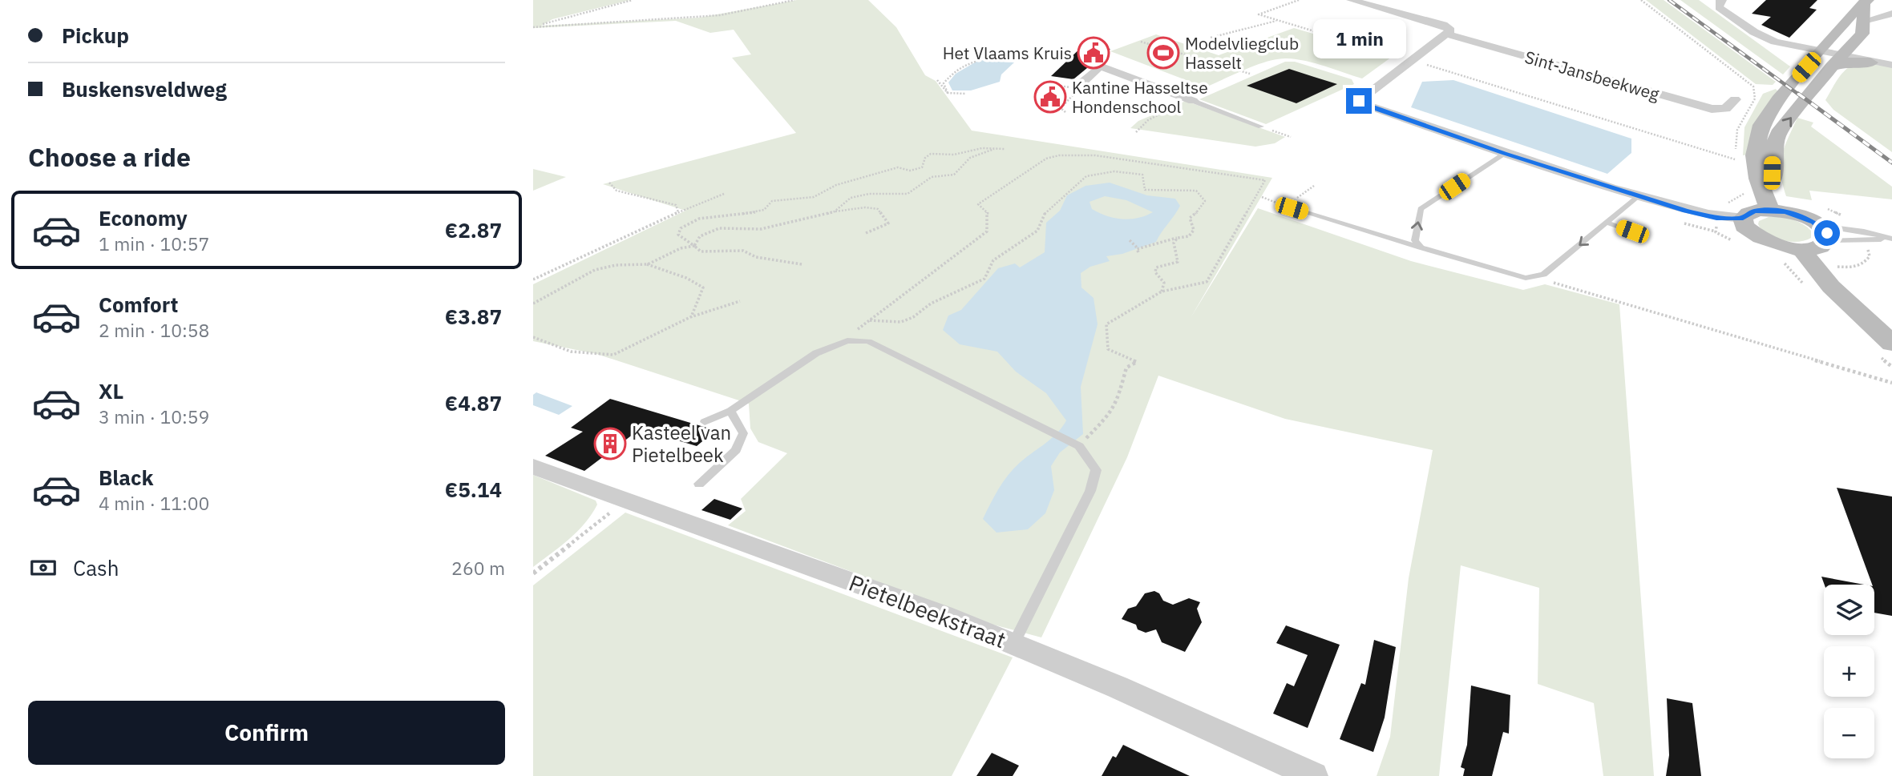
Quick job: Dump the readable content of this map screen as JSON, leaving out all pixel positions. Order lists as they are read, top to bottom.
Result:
{
  "streets": {
    "street": ["Sint-Jansbeekweg", "Pietelbeekstraat"]
  },
  "places": {
    "public building": ["Het Vlaams Kruis", "Kantine Hasseltse Hondenschool"],
    "sports": ["Modelvliegclub Hasselt"],
    "building": ["Kasteel van Pietelbeek"]
  },
  "page": {
    "banner": ["Pickup", "Buskensveldweg"],
    "bubble": "1 min",
    "heading": "Choose a ride",
    "list": [
      {
        "name": "Economy",
        "note": "1 min · 10:57",
        "value": "€2.87"
      },
      {
        "name": "Comfort",
        "note": "2 min · 10:58",
        "value": "€3.87"
      },
      {
        "name": "XL",
        "note": "3 min · 10:59",
        "value": "€4.87"
      },
      {
        "name": "Black",
        "note": "4 min · 11:00",
        "value": "€5.14"
      }
    ],
    "pay": ["Cash", "260 m"],
    "map_buttons": ["+", "−"],
    "buttons": "Confirm"
  }
}
